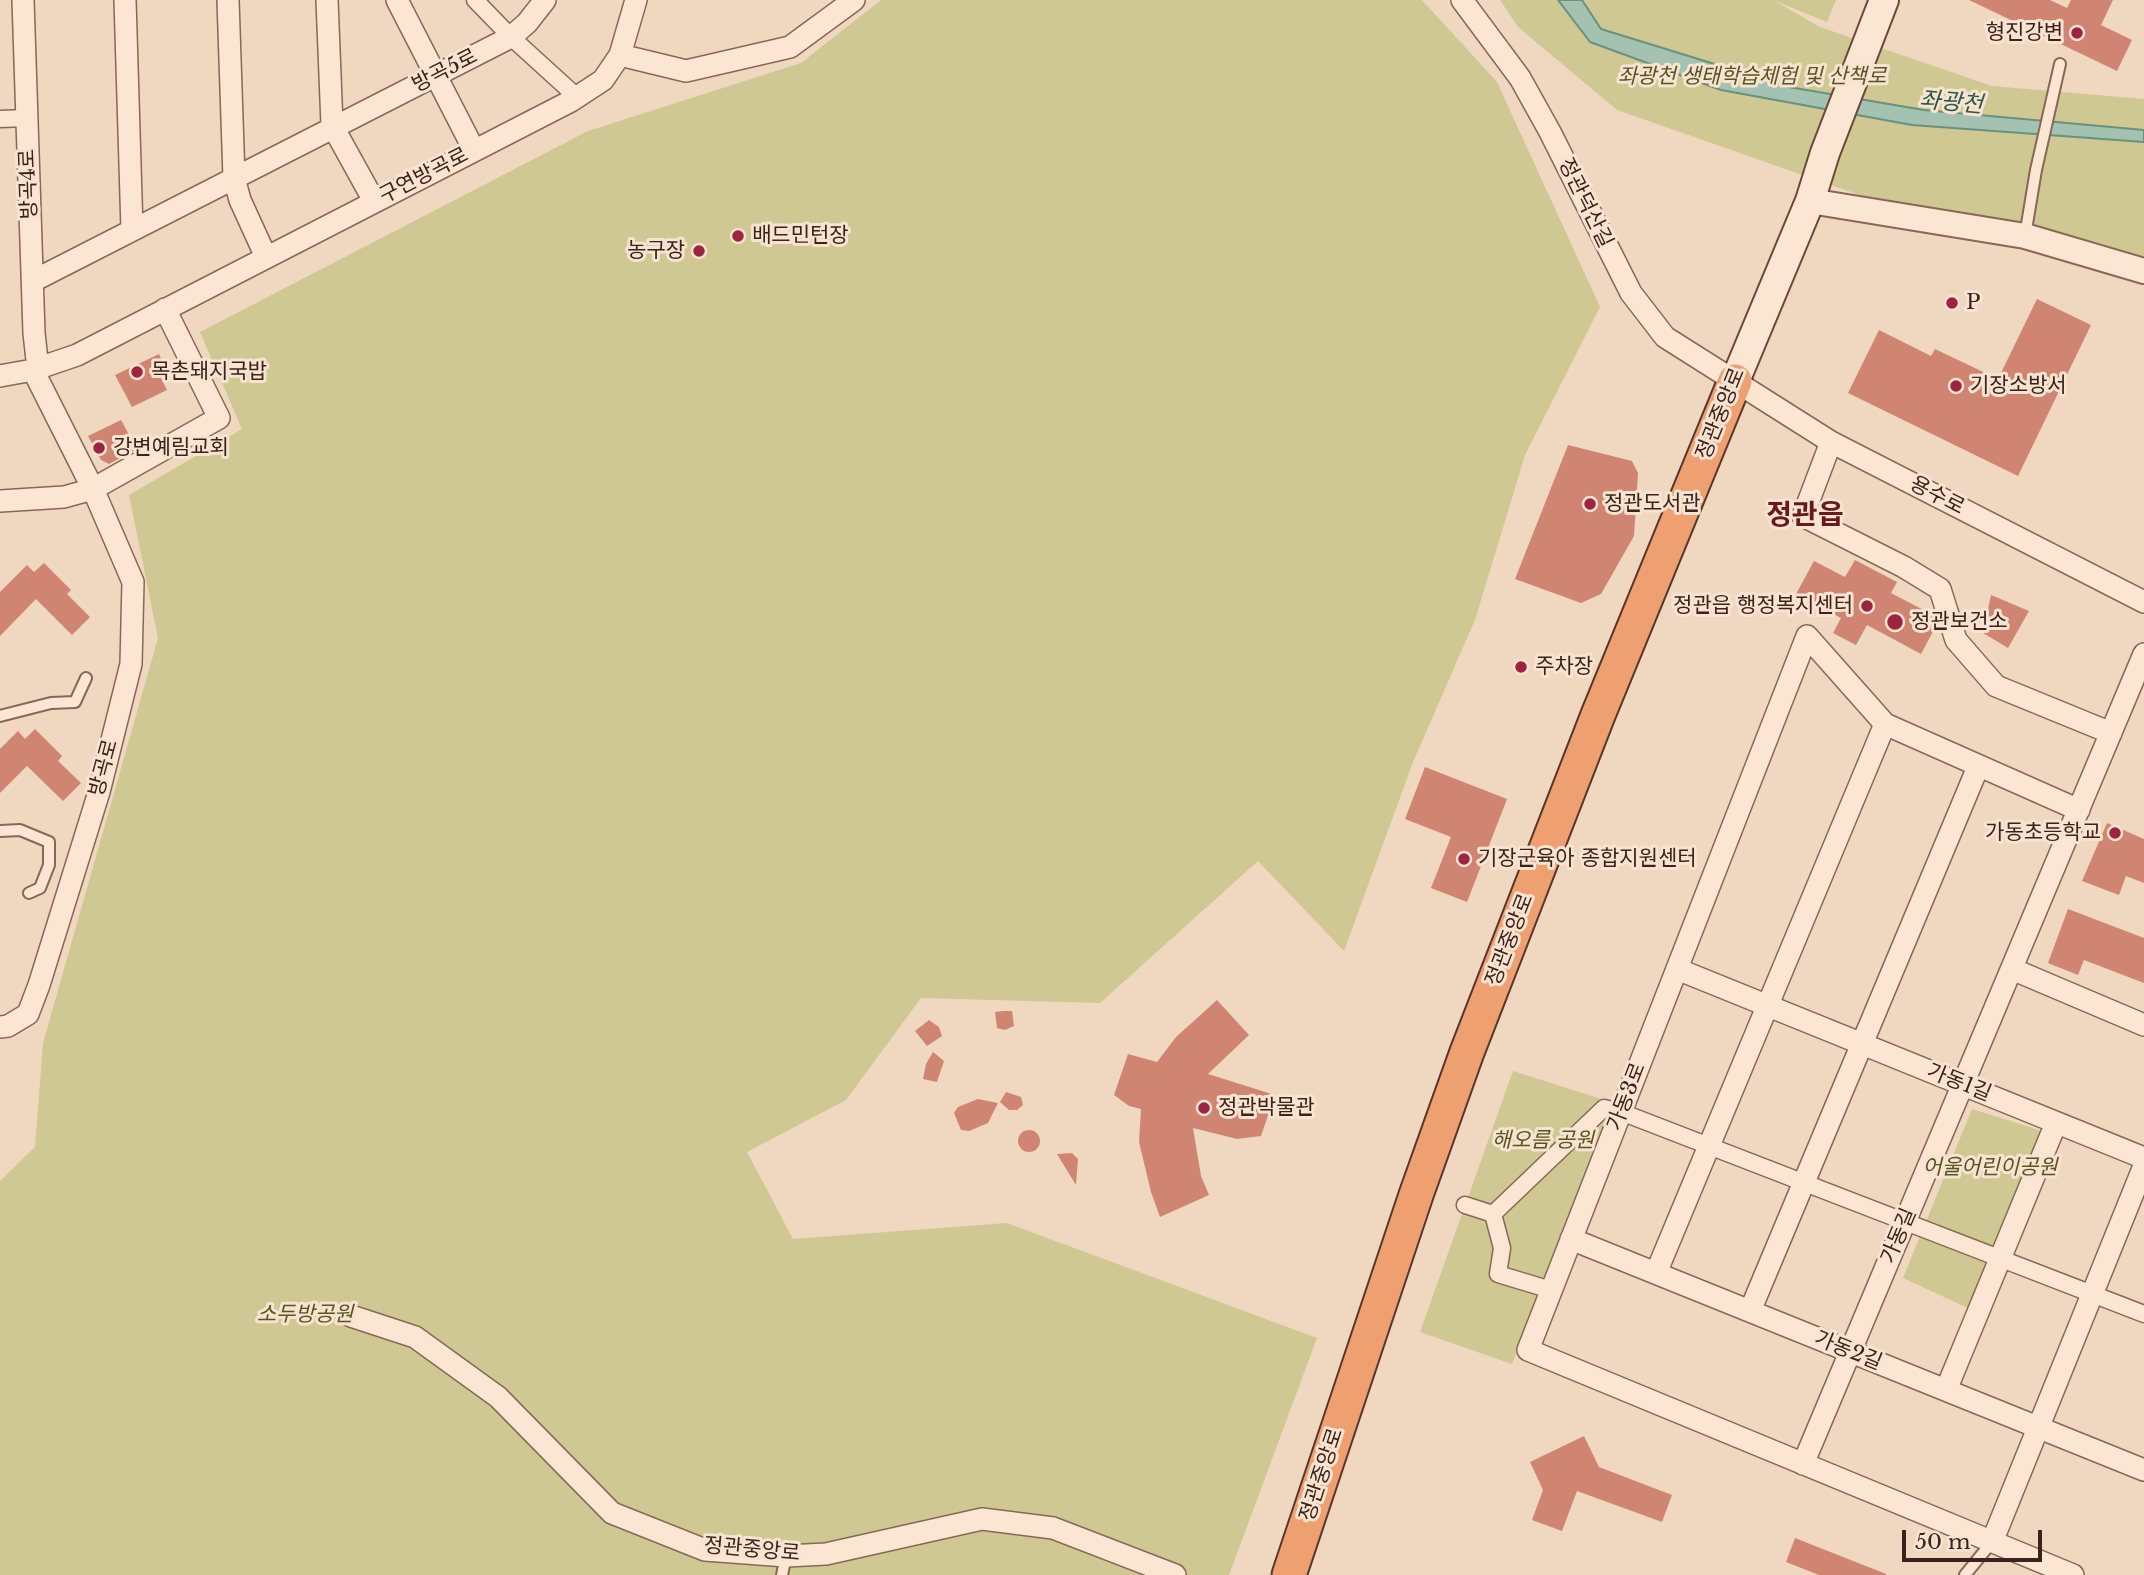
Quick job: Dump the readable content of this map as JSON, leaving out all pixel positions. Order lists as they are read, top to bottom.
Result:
{
  "streets": {
    "highway": ["정관중앙로"],
    "street": [
      "방곡5로",
      "구연방곡로",
      "방곡4로",
      "정관덕산길",
      "용수로",
      "방곡로",
      "가동1길",
      "가동3로",
      "가동길",
      "가동2길"
    ]
  },
  "crossings": [
    ["방곡5로", "방곡4로"],
    ["구연방곡로", "방곡4로"],
    ["구연방곡로", "방곡로"],
    ["방곡4로", "방곡로"],
    ["정관덕산길", "정관중앙로"],
    ["정관덕산길", "용수로"],
    ["정관중앙로", "용수로"],
    ["가동1길", "가동3로"],
    ["가동1길", "가동길"],
    ["가동3로", "가동길"],
    ["가동3로", "가동2길"],
    ["가동길", "가동2길"]
  ],
  "districts": ["정관읍"],
  "water": ["좌광천"],
  "parks": [
    "좌광천 생태학습체험 및 산책로",
    "해오름 공원",
    "어울어린이공원",
    "소두방공원"
  ],
  "places": [
    "형진강변",
    "배드민턴장",
    "농구장",
    "P",
    "목촌돼지국밥",
    "기장소방서",
    "강변예림교회",
    "정관도서관",
    "정관읍 행정복지센터",
    "정관보건소",
    "주차장",
    "가동초등학교",
    "기장군육아 종합지원센터",
    "정관박물관"
  ],
  "scale_bar": "50 m"
}
